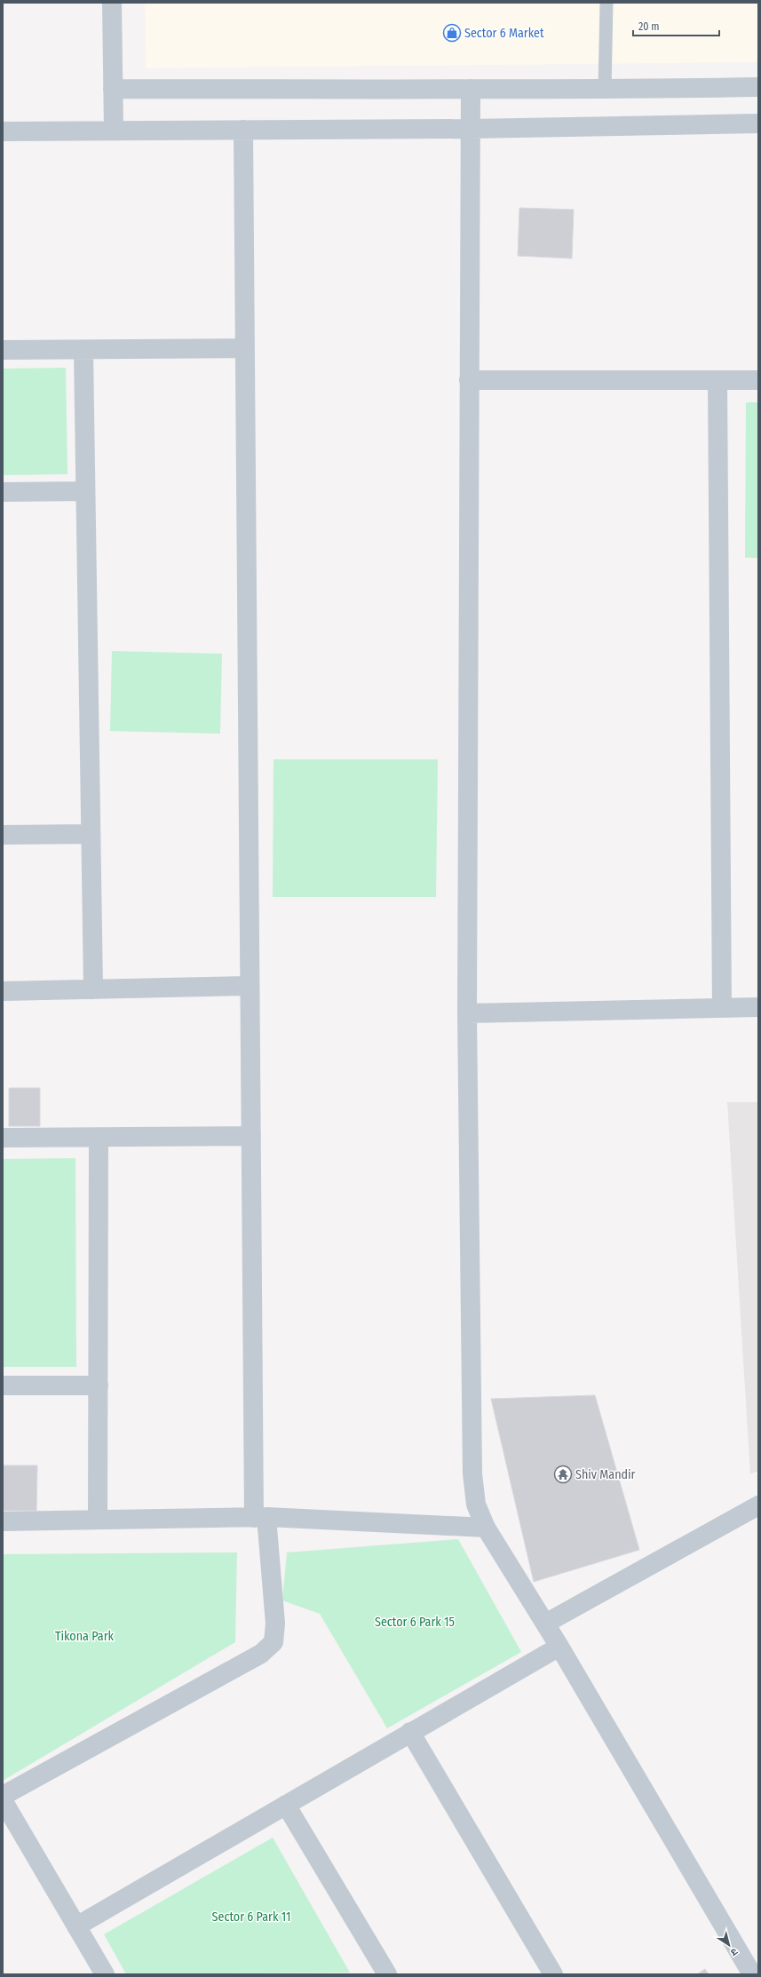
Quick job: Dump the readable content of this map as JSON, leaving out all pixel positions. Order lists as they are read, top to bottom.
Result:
{
  "parks": ["Sector 6 Park 15", "Tikona Park", "Sector 6 Park 11"],
  "places": {
    "shop": ["Sector 6 Market"],
    "temple": ["Shiv Mandir"]
  },
  "scale_bar": "20 m",
  "north": "bottom right"
}
